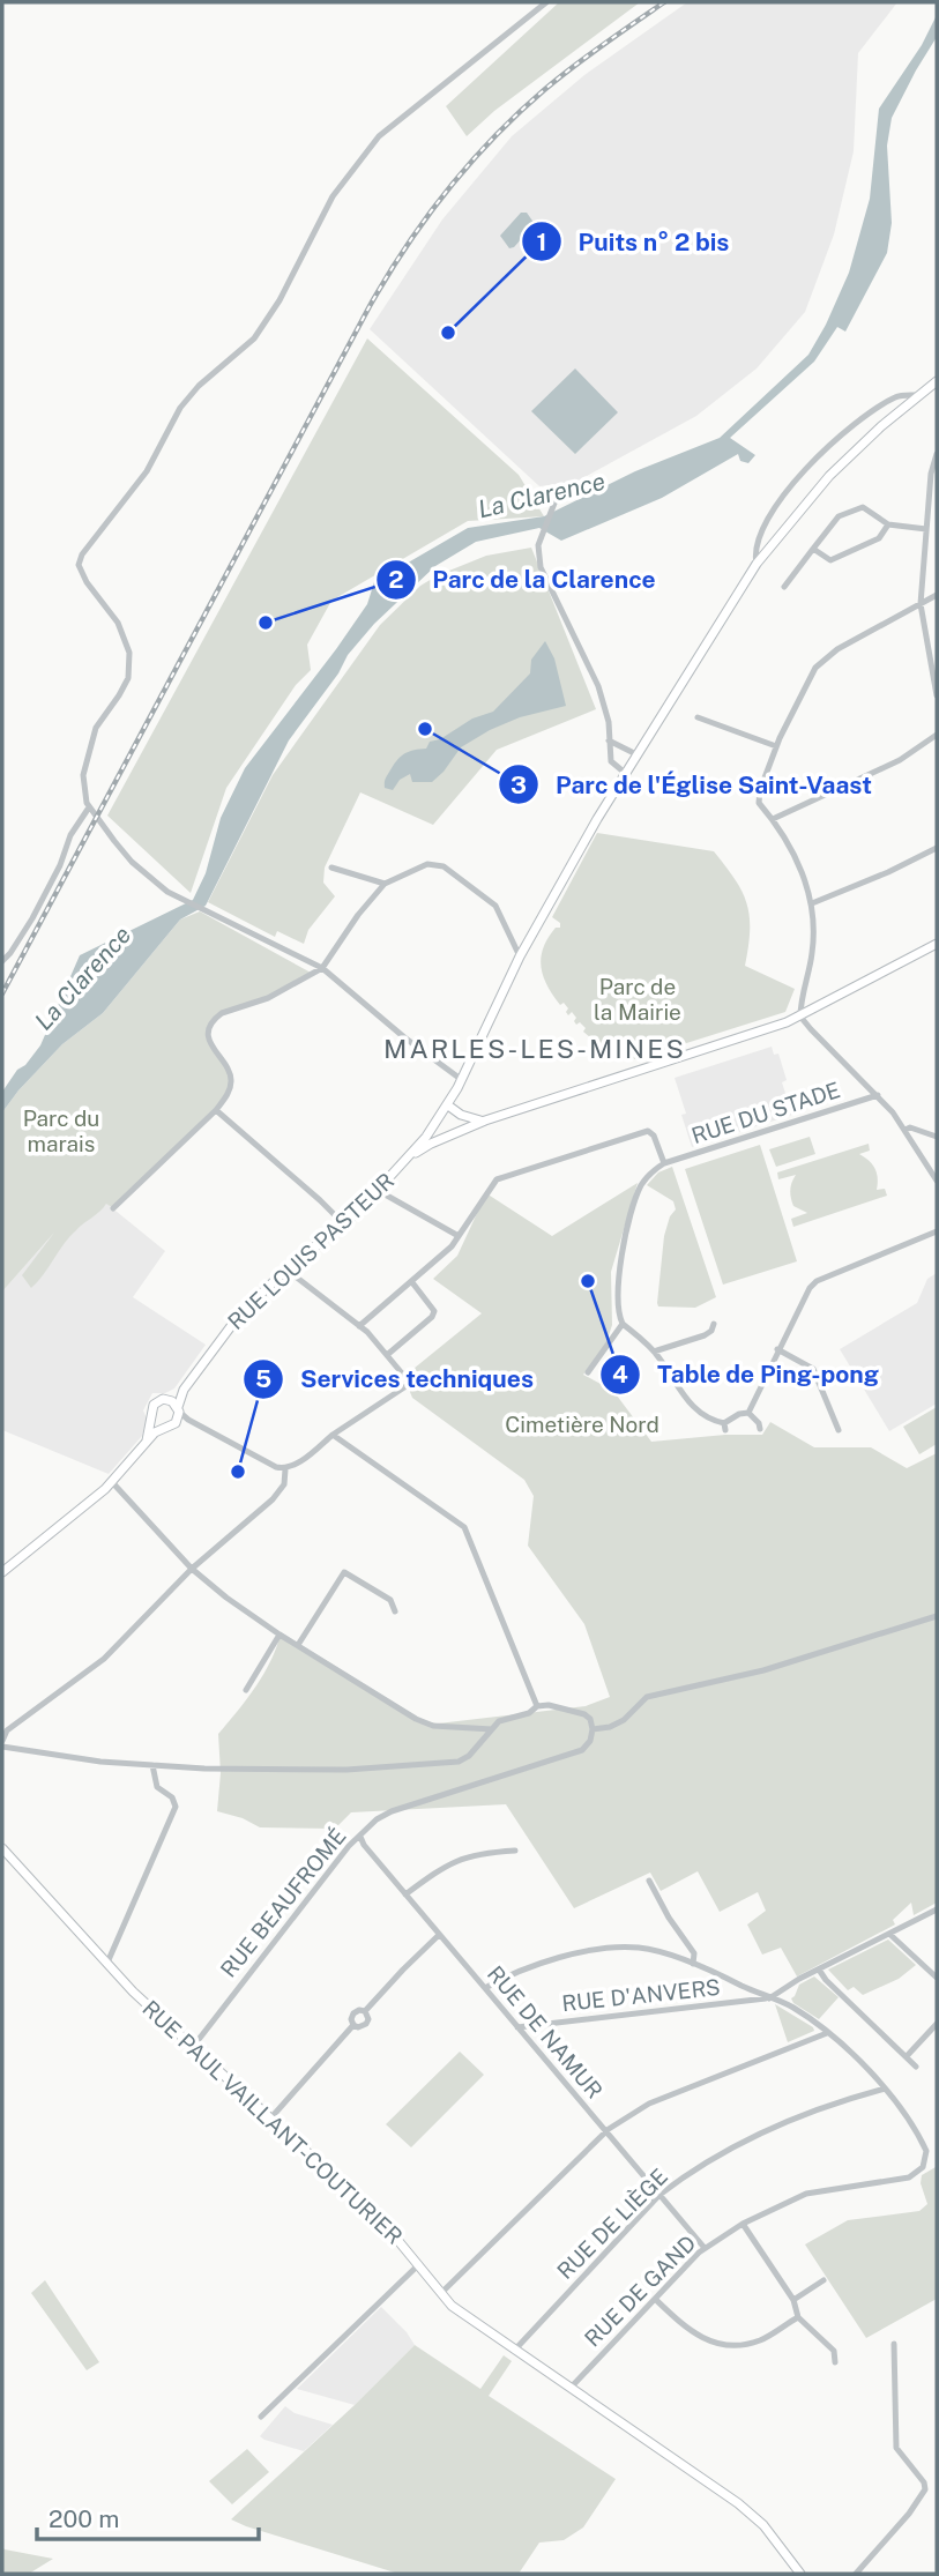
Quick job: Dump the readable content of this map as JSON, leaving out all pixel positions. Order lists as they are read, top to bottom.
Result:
{
  "streets": {
    "main road": ["RUE LOUIS PASTEUR", "RUE PAUL VAILLANT-COUTURIER"],
    "street": [
      "RUE DU STADE",
      "RUE BEAUFROMÉ",
      "RUE D'ANVERS",
      "RUE DE NAMUR",
      "RUE DE LIÈGE",
      "RUE DE GAND"
    ]
  },
  "crossings": [
    ["RUE BEAUFROMÉ", "RUE DE NAMUR"],
    ["RUE BEAUFROMÉ", "RUE PAUL VAILLANT-COUTURIER"],
    ["RUE D'ANVERS", "RUE DE NAMUR"],
    ["RUE DE NAMUR", "RUE DE LIÈGE"],
    ["RUE DE NAMUR", "RUE DE GAND"],
    ["RUE PAUL VAILLANT-COUTURIER", "RUE DE LIÈGE"],
    ["RUE PAUL VAILLANT-COUTURIER", "RUE DE GAND"],
    ["RUE DE LIÈGE", "RUE DE GAND"]
  ],
  "districts": ["MARLES-LES-MINES"],
  "water": ["La Clarence"],
  "parks": ["Parc de la Mairie", "Parc du marais", "Cimetière Nord"],
  "places": [
    "Puits n° 2 bis",
    "Parc de la Clarence",
    "Parc de l'Église Saint-Vaast",
    "Table de Ping-pong",
    "Services techniques"
  ],
  "scale_bar": "200 m"
}
